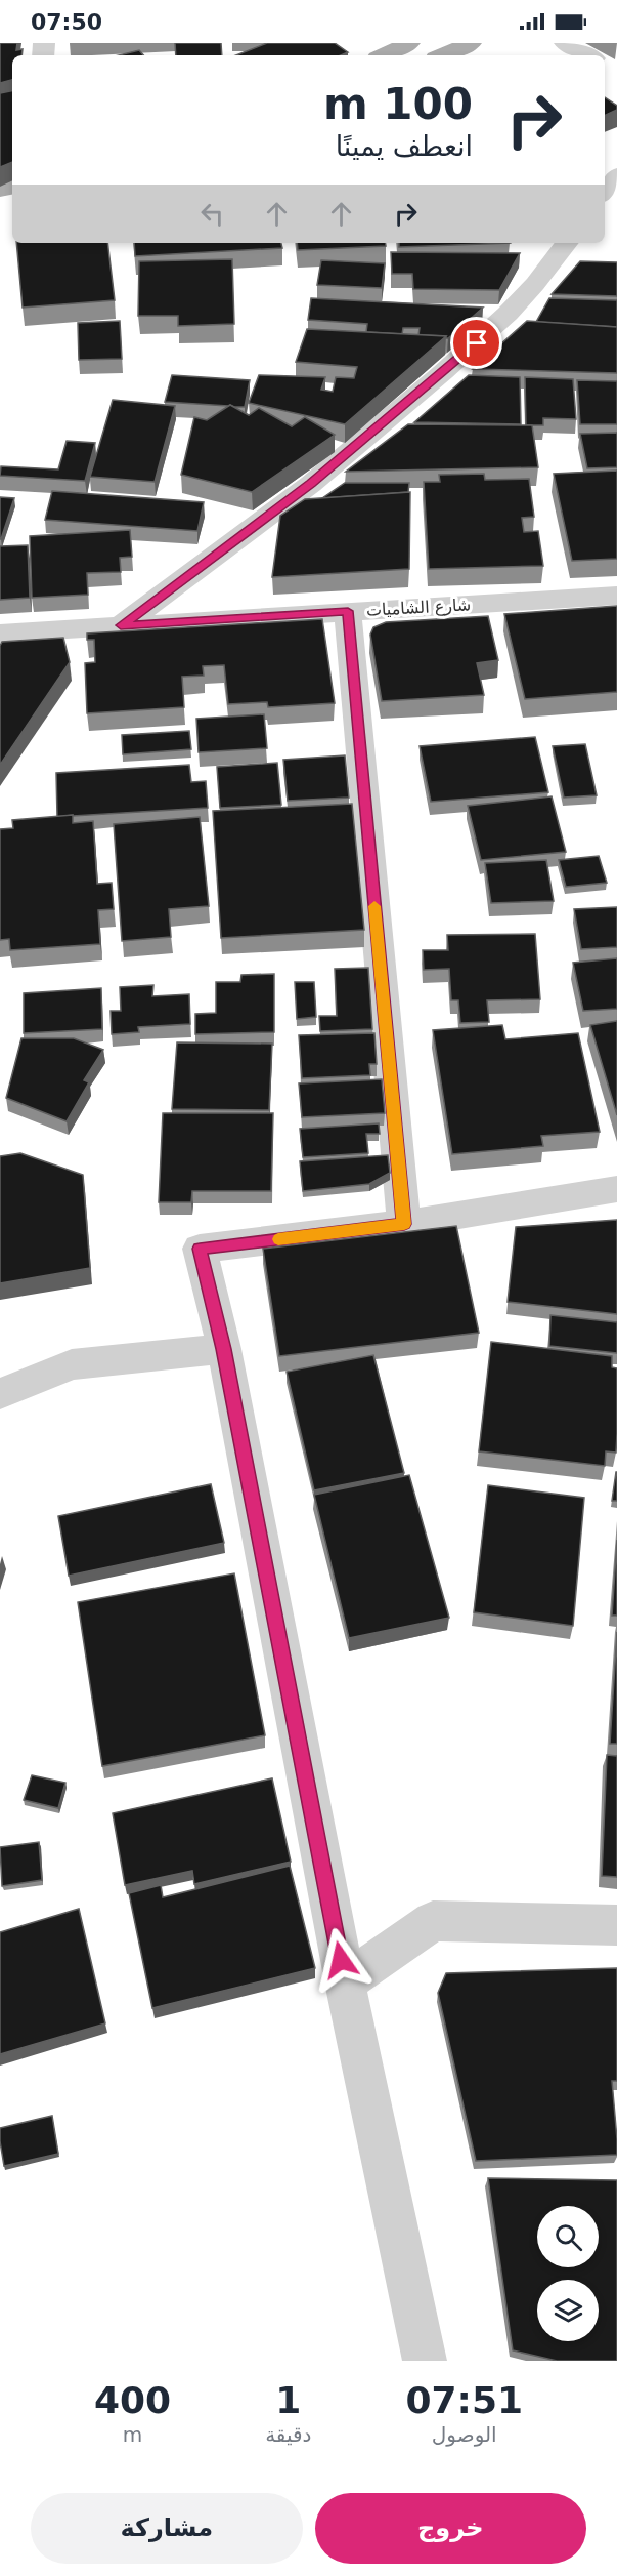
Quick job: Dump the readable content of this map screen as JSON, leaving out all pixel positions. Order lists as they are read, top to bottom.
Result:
{
  "streets": {
    "street": ["شارع الشاميات"]
  },
  "page": {
    "status": "07:50",
    "turn": ["100 m", "انعطف يمينًا"],
    "eta": [
      "07:51",
      "الوصول",
      "1",
      "دقيقة",
      "400",
      "m"
    ],
    "buttons": ["خروج", "مشاركة"]
  }
}
